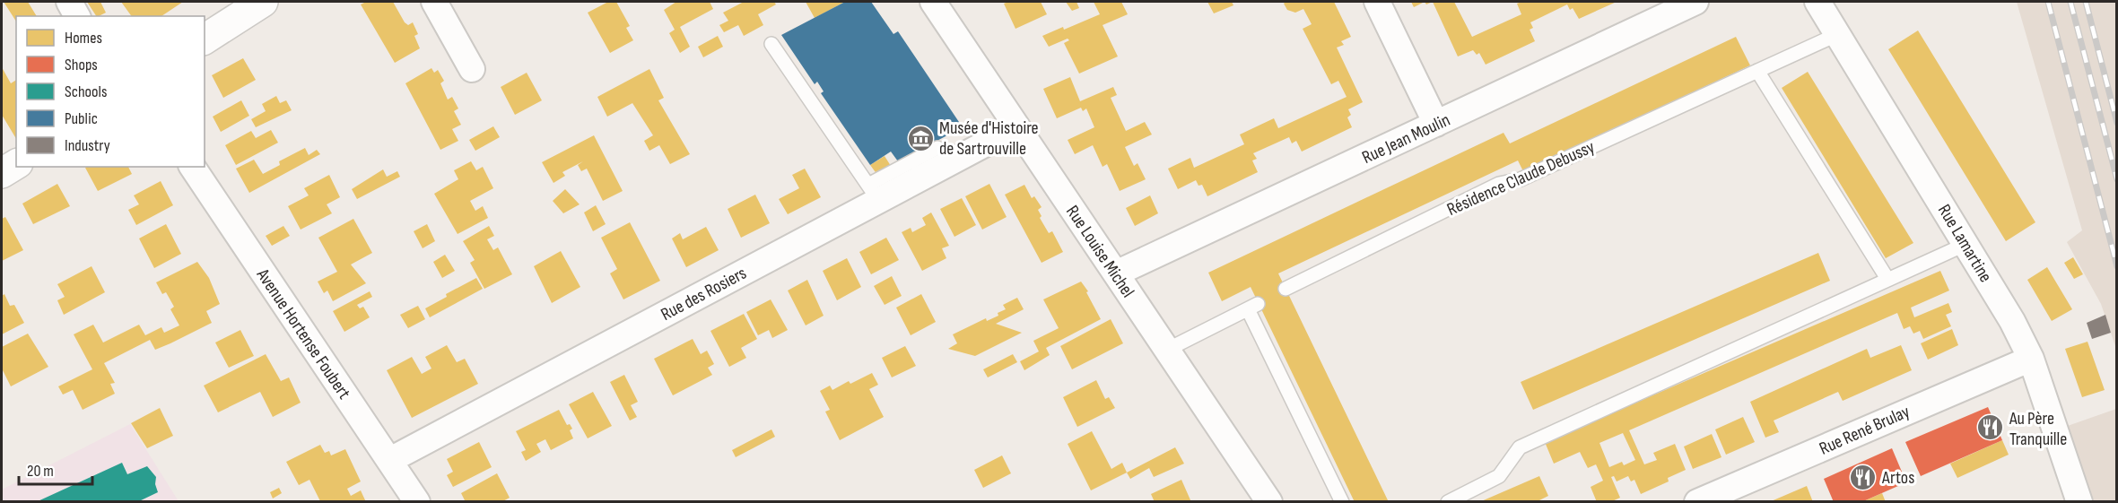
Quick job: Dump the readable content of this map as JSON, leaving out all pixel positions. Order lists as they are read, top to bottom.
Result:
{
  "streets": {
    "street": [
      "Rue Jean Moulin",
      "Rue Lamartine",
      "Rue Louise Michel",
      "Rue des Rosiers",
      "Avenue Hortense Foubert",
      "Rue René Brulay"
    ],
    "lane": ["Résidence Claude Debussy"]
  },
  "crossings": [
    ["Rue Jean Moulin", "Rue Louise Michel"],
    ["Résidence Claude Debussy", "Rue Lamartine"],
    ["Rue Lamartine", "Rue René Brulay"],
    ["Rue Louise Michel", "Rue des Rosiers"],
    ["Rue des Rosiers", "Avenue Hortense Foubert"]
  ],
  "places": {
    "museum": ["Musée d'Histoire de Sartrouville"],
    "restaurant": ["Au Père Tranquille", "Artos"]
  },
  "legend": [
    "Homes",
    "Shops",
    "Schools",
    "Public",
    "Industry"
  ],
  "scale_bar": "20 m"
}
